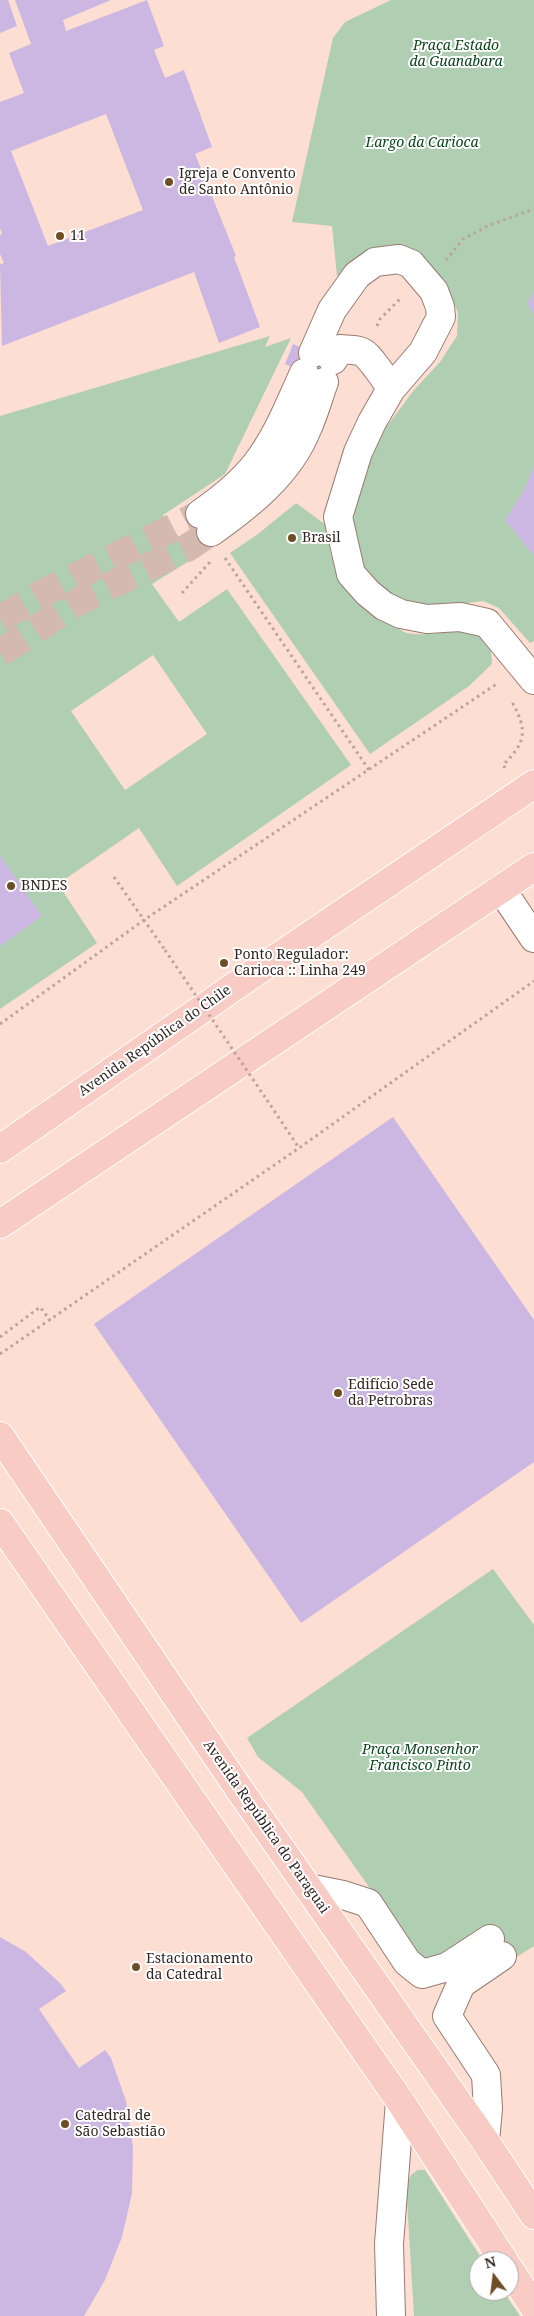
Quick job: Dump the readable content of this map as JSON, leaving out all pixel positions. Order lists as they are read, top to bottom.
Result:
{
  "streets": {
    "main road": ["Avenida República do Chile", "Avenida República do Paraguai"]
  },
  "parks": ["Praça Estado da Guanabara", "Largo da Carioca", "Praça Monsenhor Francisco Pinto"],
  "places": [
    "Igreja e Convento de Santo Antônio",
    "11",
    "Brasil",
    "BNDES",
    "Ponto Regulador: Carioca :: Linha 249",
    "Edifício Sede da Petrobras",
    "Estacionamento da Catedral",
    "Catedral de São Sebastião"
  ],
  "north": "top"
}
